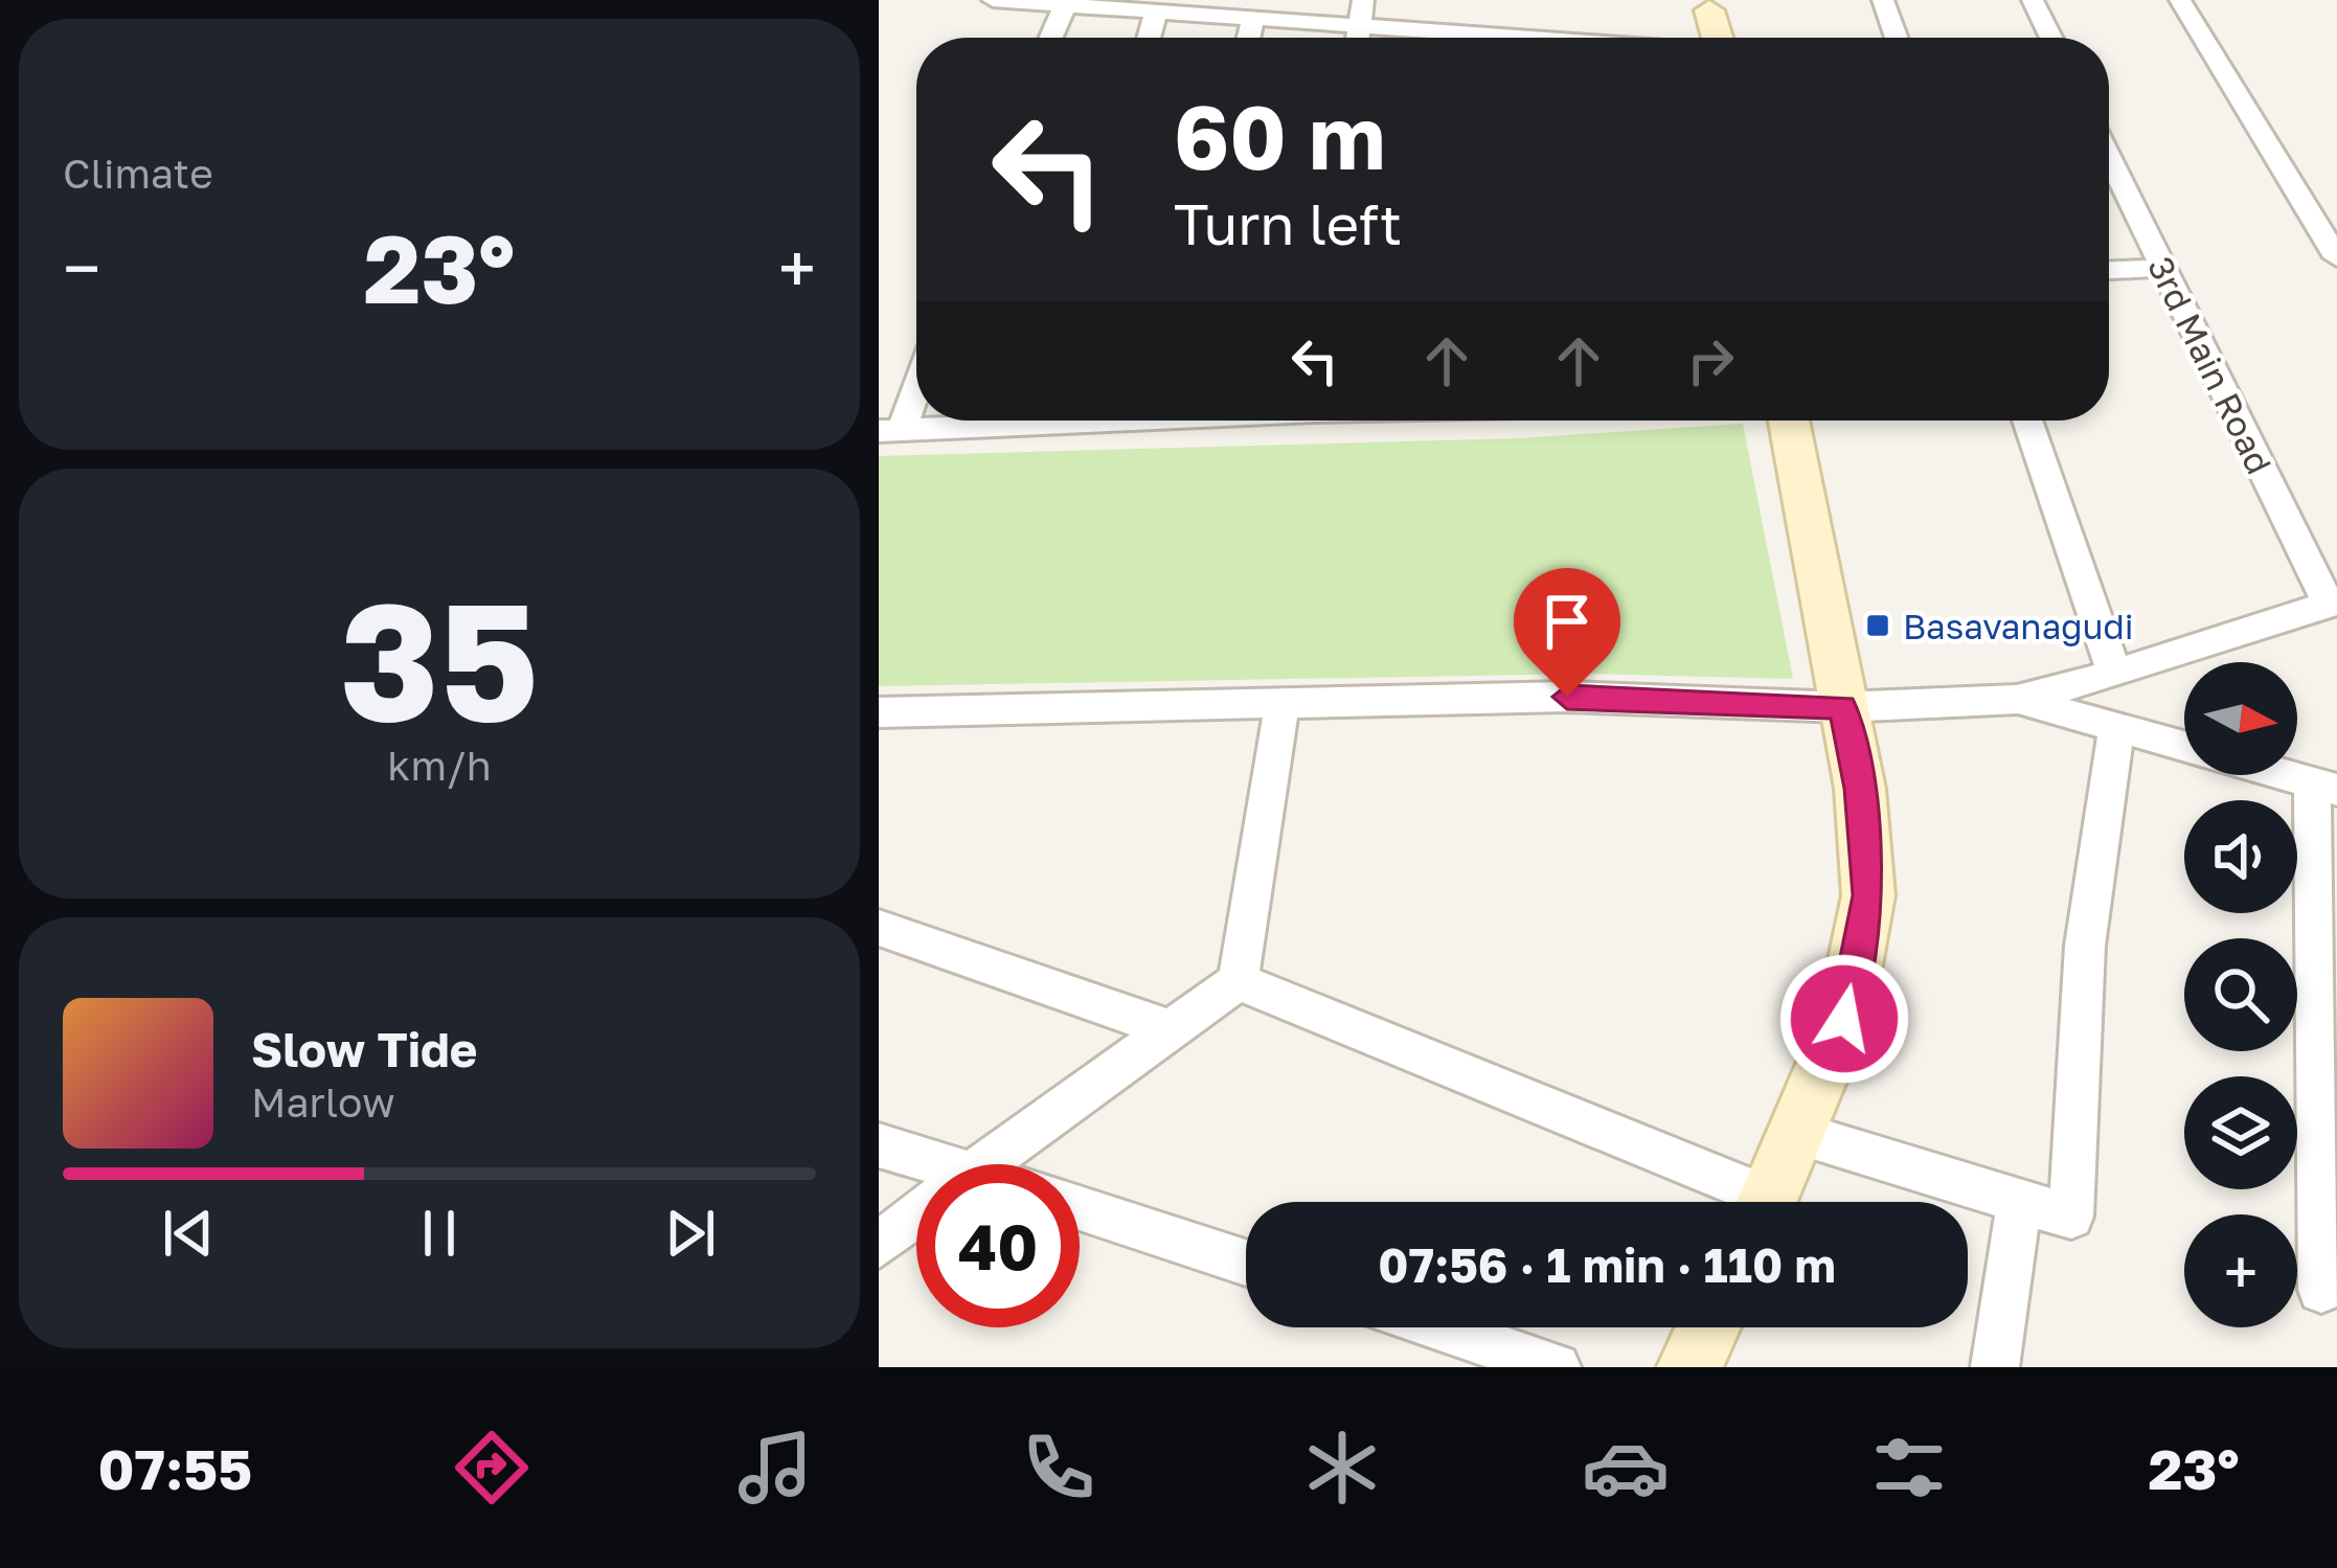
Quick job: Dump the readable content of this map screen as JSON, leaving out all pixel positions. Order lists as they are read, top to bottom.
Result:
{
  "streets": {
    "street": ["3rd Main Road"]
  },
  "places": {
    "transit": ["Basavanagudi"]
  },
  "north": "right",
  "page": {
    "tile": [
      "Climate",
      ["35", "km/h"]
    ],
    "turn": ["60 m", "Turn left"],
    "heat": ["−", "23°", "+"],
    "map_buttons": "+",
    "song": ["Slow Tide", "Marlow"],
    "limit": "40",
    "trip": "07:56 · 1 min · 110 m",
    "tabs": ["07:55", "23°"]
  }
}
